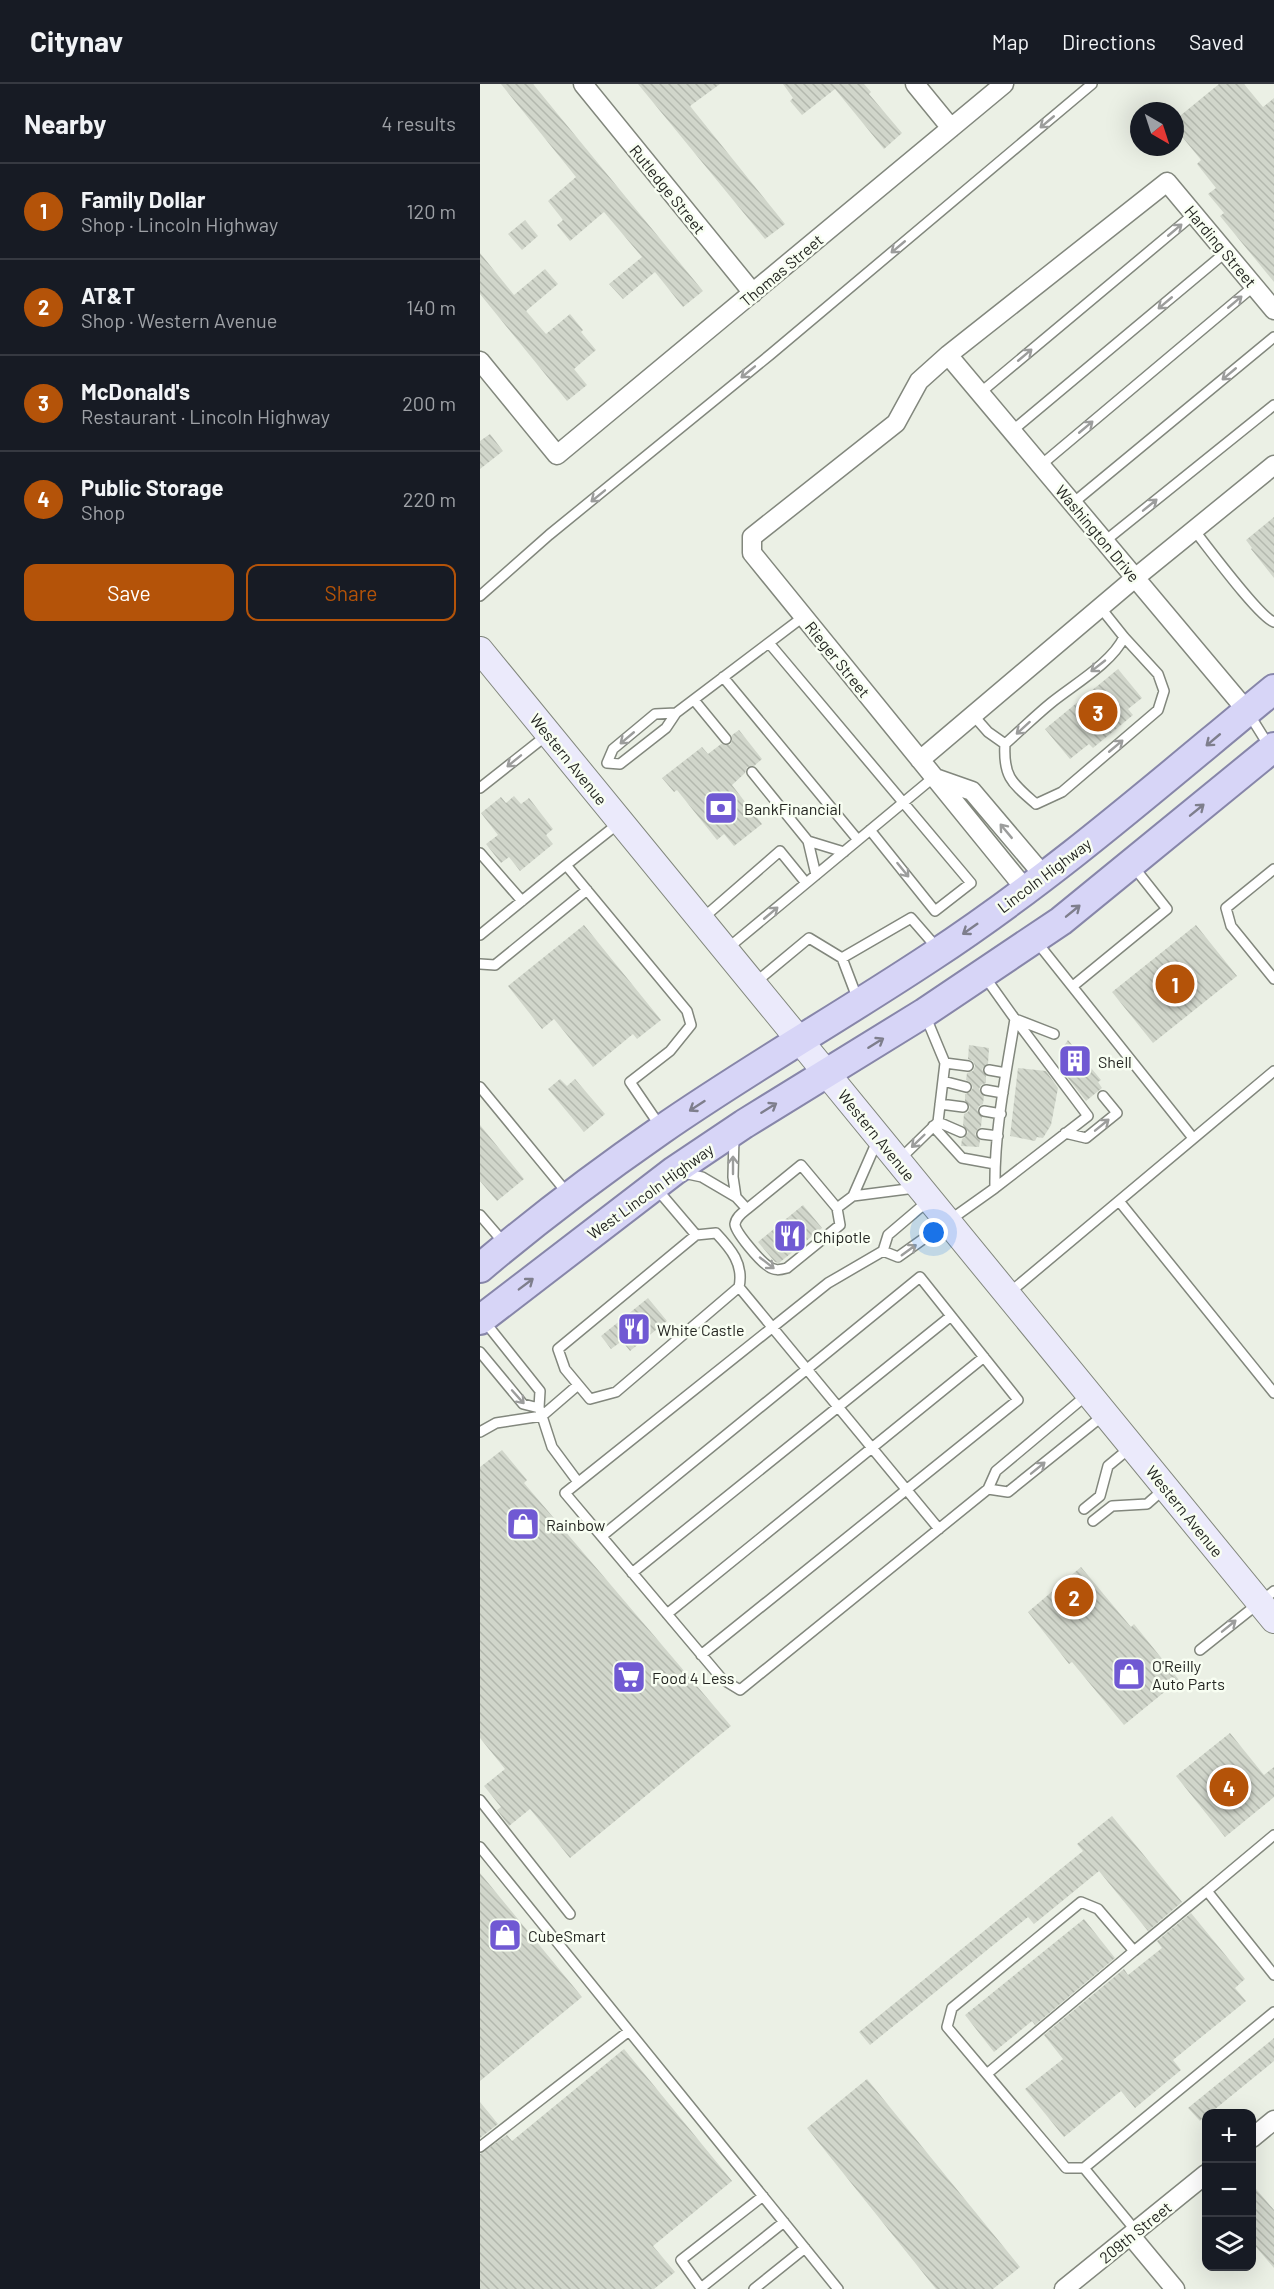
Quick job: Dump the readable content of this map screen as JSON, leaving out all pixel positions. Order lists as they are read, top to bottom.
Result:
{
  "streets": {
    "main road": ["Western Avenue", "Lincoln Highway", "West Lincoln Highway"],
    "street": [
      "Rutledge Street",
      "Harding Street",
      "Thomas Street",
      "Washington Drive",
      "Rieger Street",
      "209th Street"
    ]
  },
  "crossings": [
    ["Rutledge Street", "Thomas Street"],
    ["Harding Street", "Washington Drive"],
    ["Harding Street", "Rieger Street"],
    ["Washington Drive", "Rieger Street"],
    ["Washington Drive", "Lincoln Highway"],
    ["Western Avenue", "Lincoln Highway"],
    ["Western Avenue", "West Lincoln Highway"]
  ],
  "places": {
    "bank": ["BankFinancial"],
    "building": ["Shell"],
    "restaurant": ["Chipotle", "White Castle"],
    "shop": ["Rainbow", "O'Reilly Auto Parts", "CubeSmart"],
    "supermarket": ["Food 4 Less"]
  },
  "north": "bottom right",
  "page": {
    "header": "Citynav",
    "nav": ["Map", "Directions", "Saved"],
    "heading": ["Nearby", "4 results"],
    "list": [
      {
        "mark": "1",
        "name": "Family Dollar",
        "note": "Shop · Lincoln Highway",
        "value": "120 m"
      },
      {
        "mark": "2",
        "name": "AT&T",
        "note": "Shop · Western Avenue",
        "value": "140 m"
      },
      {
        "mark": "3",
        "name": "McDonald's",
        "note": "Restaurant · Lincoln Highway",
        "value": "200 m"
      },
      {
        "mark": "4",
        "name": "Public Storage",
        "note": "Shop",
        "value": "220 m"
      }
    ],
    "buttons": ["Save", "Share"],
    "pins": [
      "3",
      "1",
      "2",
      "4"
    ],
    "map_buttons": ["+", "−"]
  }
}
